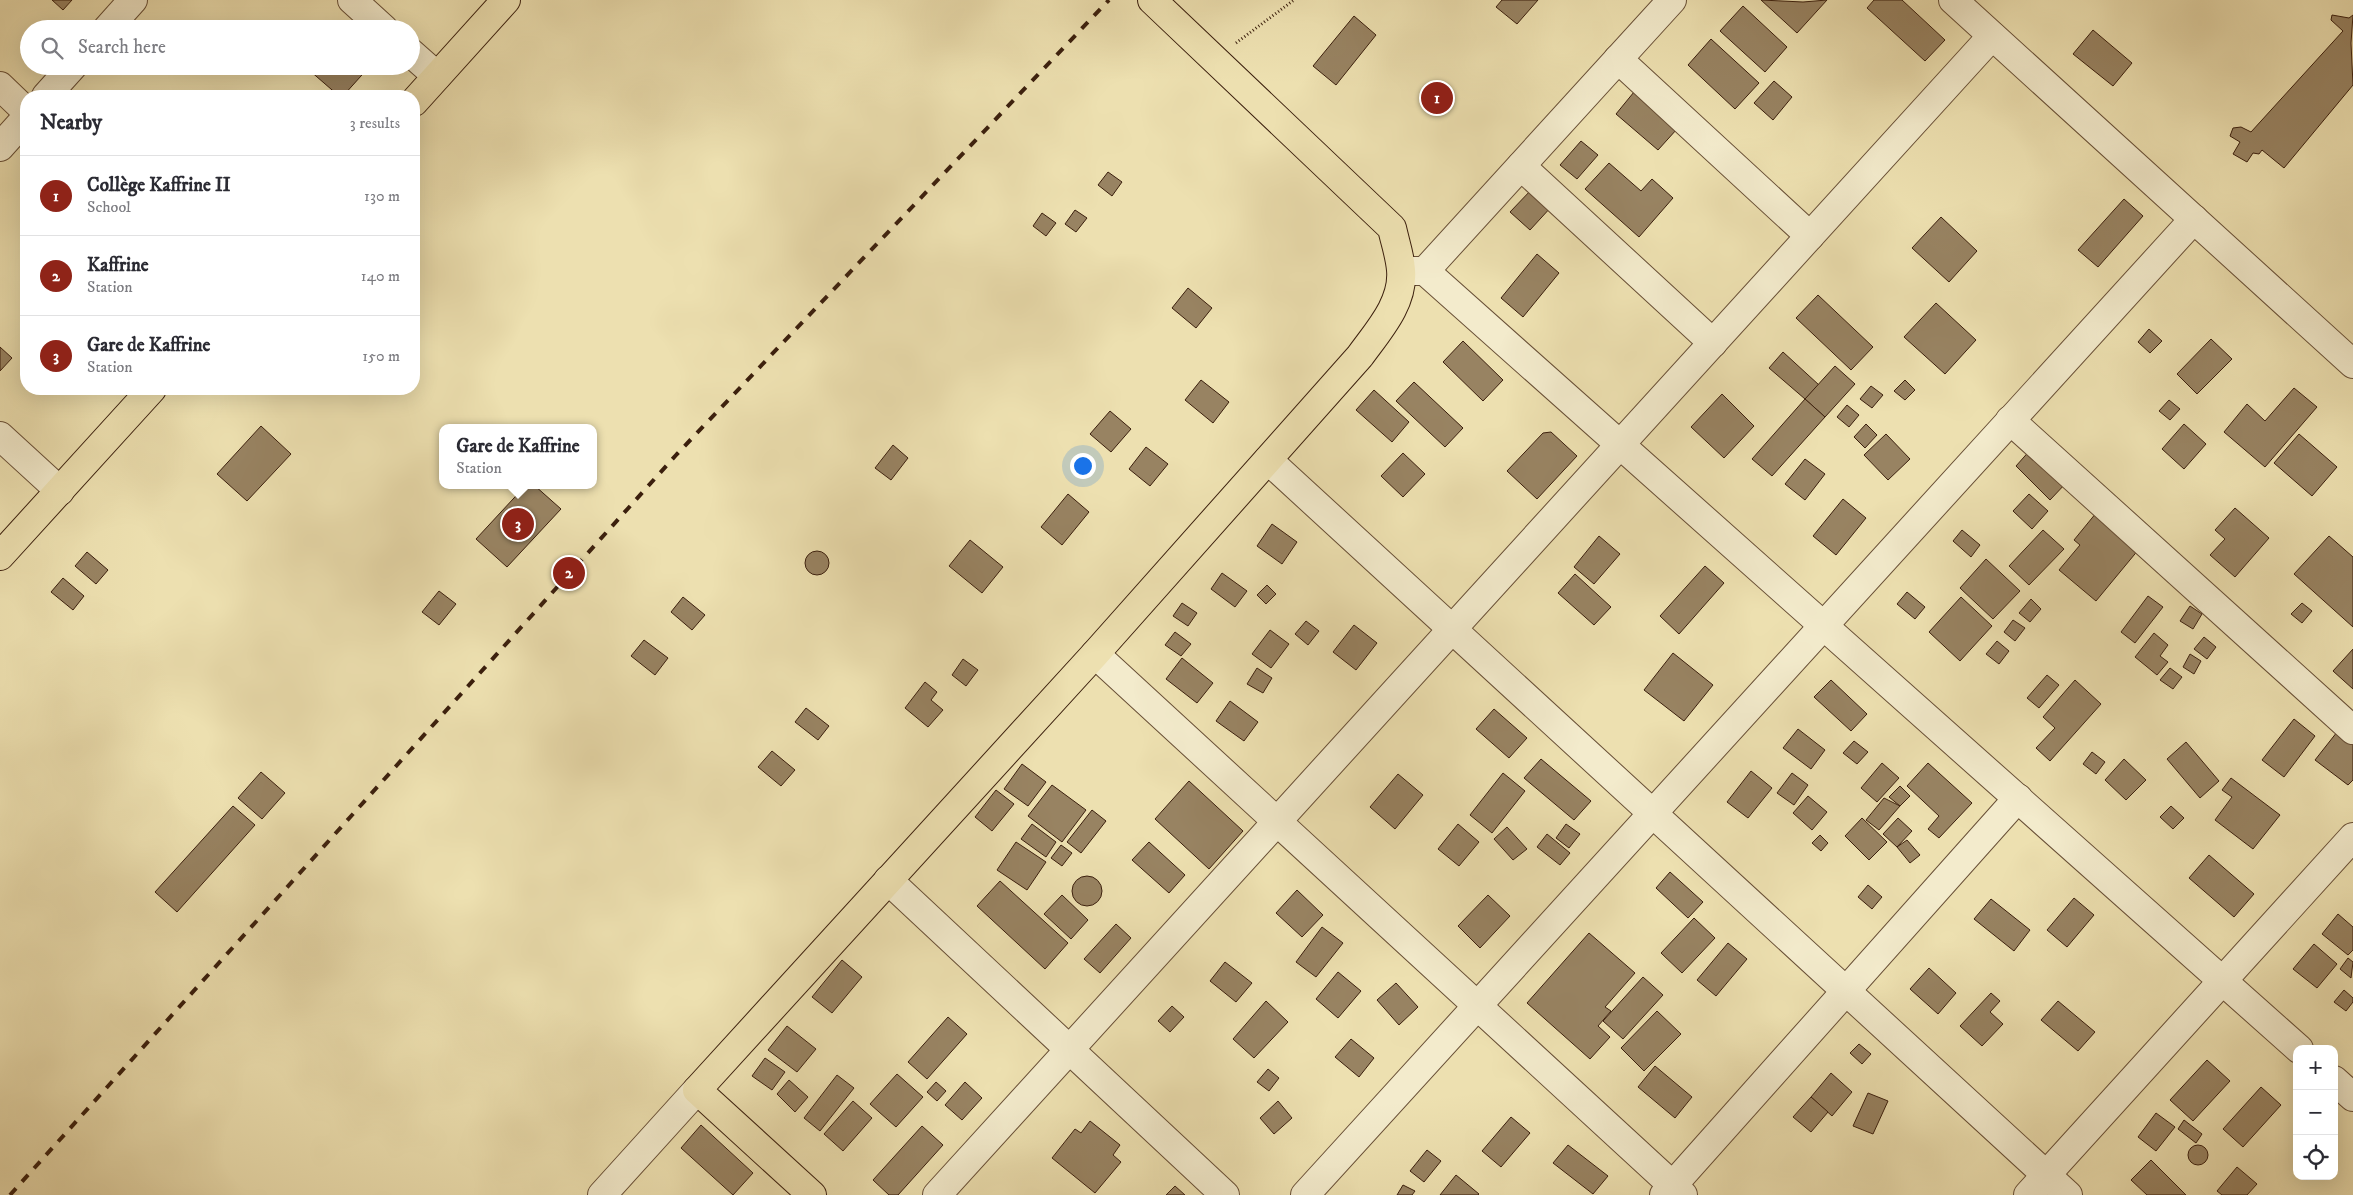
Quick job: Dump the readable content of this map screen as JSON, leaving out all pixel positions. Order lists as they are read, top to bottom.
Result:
{
  "page": {
    "search": "Search here",
    "pins": ["1", "3", "2"],
    "heading": ["Nearby", "3 results"],
    "list": [
      {
        "mark": "1",
        "name": "Collège Kaffrine II",
        "note": "School",
        "value": "130 m"
      },
      {
        "mark": "2",
        "name": "Kaffrine",
        "note": "Station",
        "value": "140 m"
      },
      {
        "mark": "3",
        "name": "Gare de Kaffrine",
        "note": "Station",
        "value": "150 m"
      }
    ],
    "popup": ["Gare de Kaffrine", "Station"],
    "map_buttons": ["+", "−"]
  }
}
